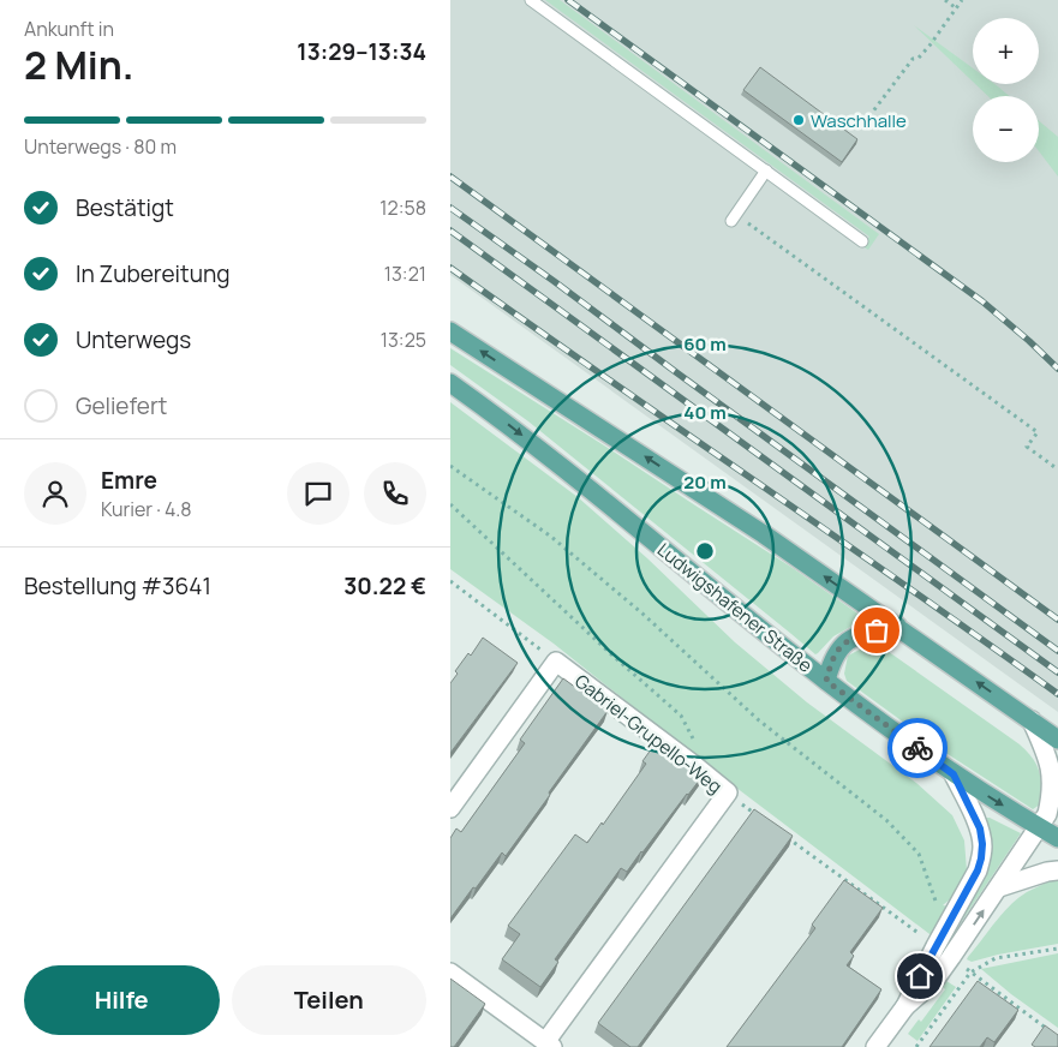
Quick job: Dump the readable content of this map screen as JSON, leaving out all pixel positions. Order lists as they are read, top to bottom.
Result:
{
  "streets": {
    "main road": ["Ludwigshafener Straße"],
    "street": ["Gabriel-Grupello-Weg"]
  },
  "places": ["Waschhalle"],
  "page": {
    "heading": ["2 Min.", "Ankunft in", "13:29–13:34"],
    "panel": [
      "Emre",
      "Kurier · 4.8",
      "Bestellung #3641",
      "30.22 €"
    ],
    "map_buttons": ["+", "−"],
    "bar": "Unterwegs · 80 m",
    "list": [
      ["Bestätigt", "12:58"],
      ["In Zubereitung", "13:21"],
      ["Unterwegs", "13:25"],
      "Geliefert"
    ],
    "buttons": ["Hilfe", "Teilen"]
  },
  "rings": ["60 m", "40 m", "20 m"]
}
